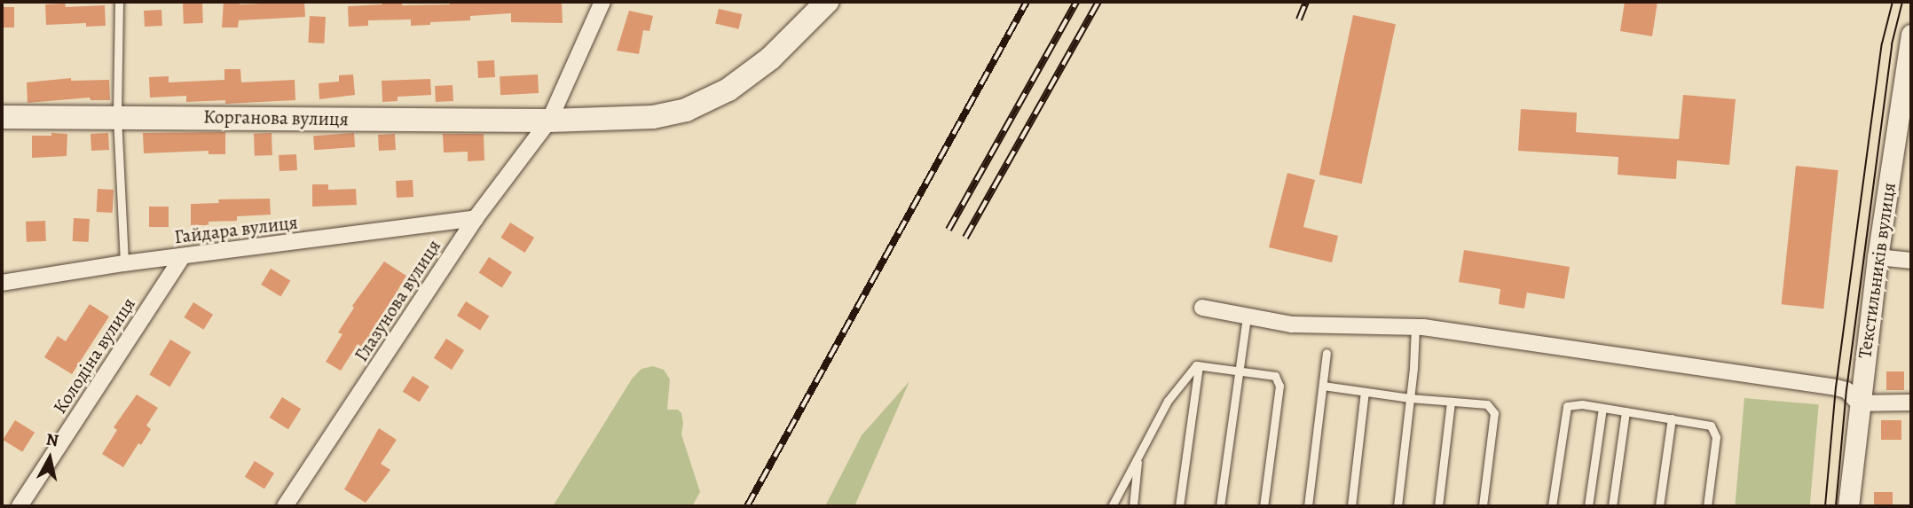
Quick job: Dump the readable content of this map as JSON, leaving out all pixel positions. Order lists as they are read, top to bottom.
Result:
{
  "streets": {
    "main road": ["Корганова вулиця"],
    "street": [
      "Гайдара вулиця",
      "Текстильників вулиця",
      "Глазунова вулиця",
      "Колодіна вулиця"
    ]
  },
  "crossings": [
    ["Корганова вулиця", "Глазунова вулиця"],
    ["Гайдара вулиця", "Глазунова вулиця"],
    ["Гайдара вулиця", "Колодіна вулиця"]
  ],
  "north": "top"
}
